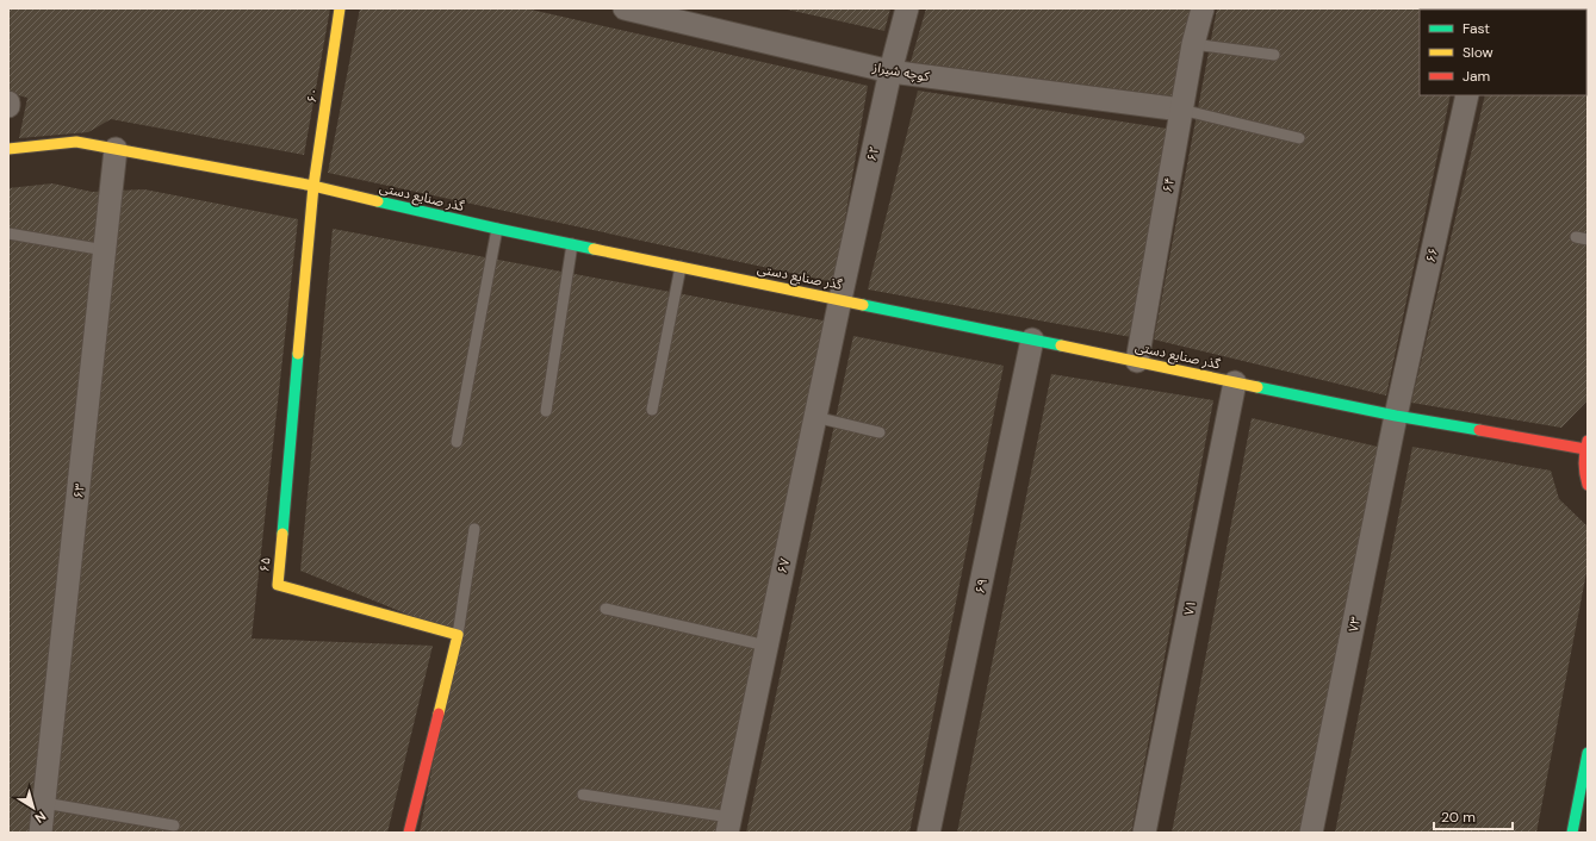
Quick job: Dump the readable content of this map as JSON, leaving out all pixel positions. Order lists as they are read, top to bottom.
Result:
{
  "streets": {
    "main road": ["۶۰", "گذر صنایع دستی", "۶۵"],
    "street": [
      "کوچه شیراز",
      "۶۲",
      "۶۴",
      "۶۶",
      "۶۳",
      "۶۷",
      "۶۹",
      "۷۱",
      "۷۳"
    ]
  },
  "crossings": [
    ["کوچه شیراز", "۶۲"],
    ["کوچه شیراز", "۶۴"],
    ["۶۰", "گذر صنایع دستی"],
    ["۶۰", "۶۵"],
    ["۶۲", "گذر صنایع دستی"],
    ["۶۲", "۶۷"],
    ["۶۴", "گذر صنایع دستی"],
    ["گذر صنایع دستی", "۶۶"],
    ["گذر صنایع دستی", "۶۳"],
    ["گذر صنایع دستی", "۶۵"],
    ["گذر صنایع دستی", "۶۷"],
    ["گذر صنایع دستی", "۶۹"],
    ["گذر صنایع دستی", "۷۱"],
    ["گذر صنایع دستی", "۷۳"],
    ["۶۶", "۷۳"]
  ],
  "legend": ["Fast", "Slow", "Jam"],
  "scale_bar": "20 m",
  "north": "bottom right"
}
